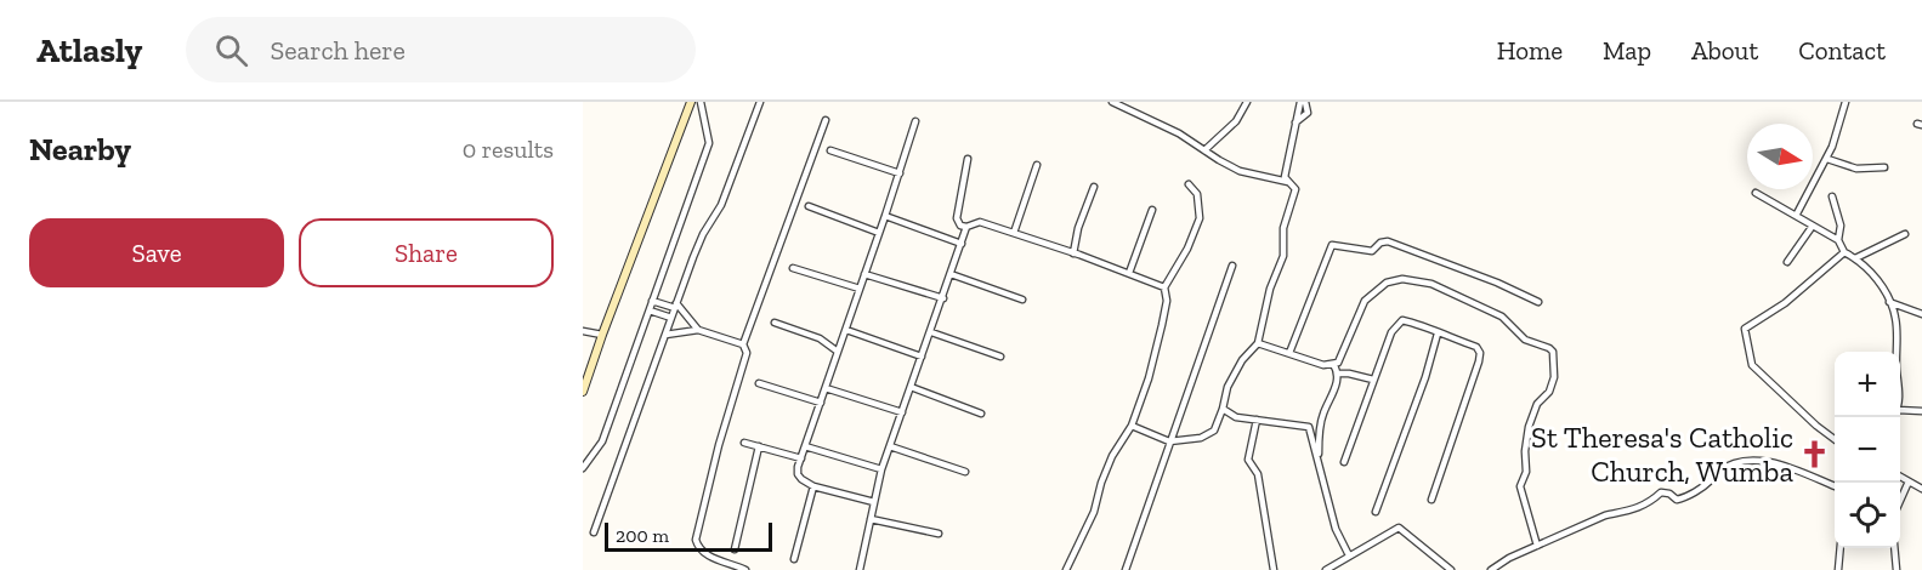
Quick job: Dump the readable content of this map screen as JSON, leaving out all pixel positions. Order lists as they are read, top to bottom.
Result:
{
  "places": {
    "church": ["St Theresa's Catholic Church, Wumba"]
  },
  "scale_bar": "200 m",
  "north": "right",
  "page": {
    "header": "Atlasly",
    "search": "Search here",
    "nav": [
      "Home",
      "Map",
      "About",
      "Contact"
    ],
    "heading": ["Nearby", "0 results"],
    "buttons": ["Save", "Share"],
    "map_buttons": ["+", "−"],
    "scale": "200 m"
  }
}
